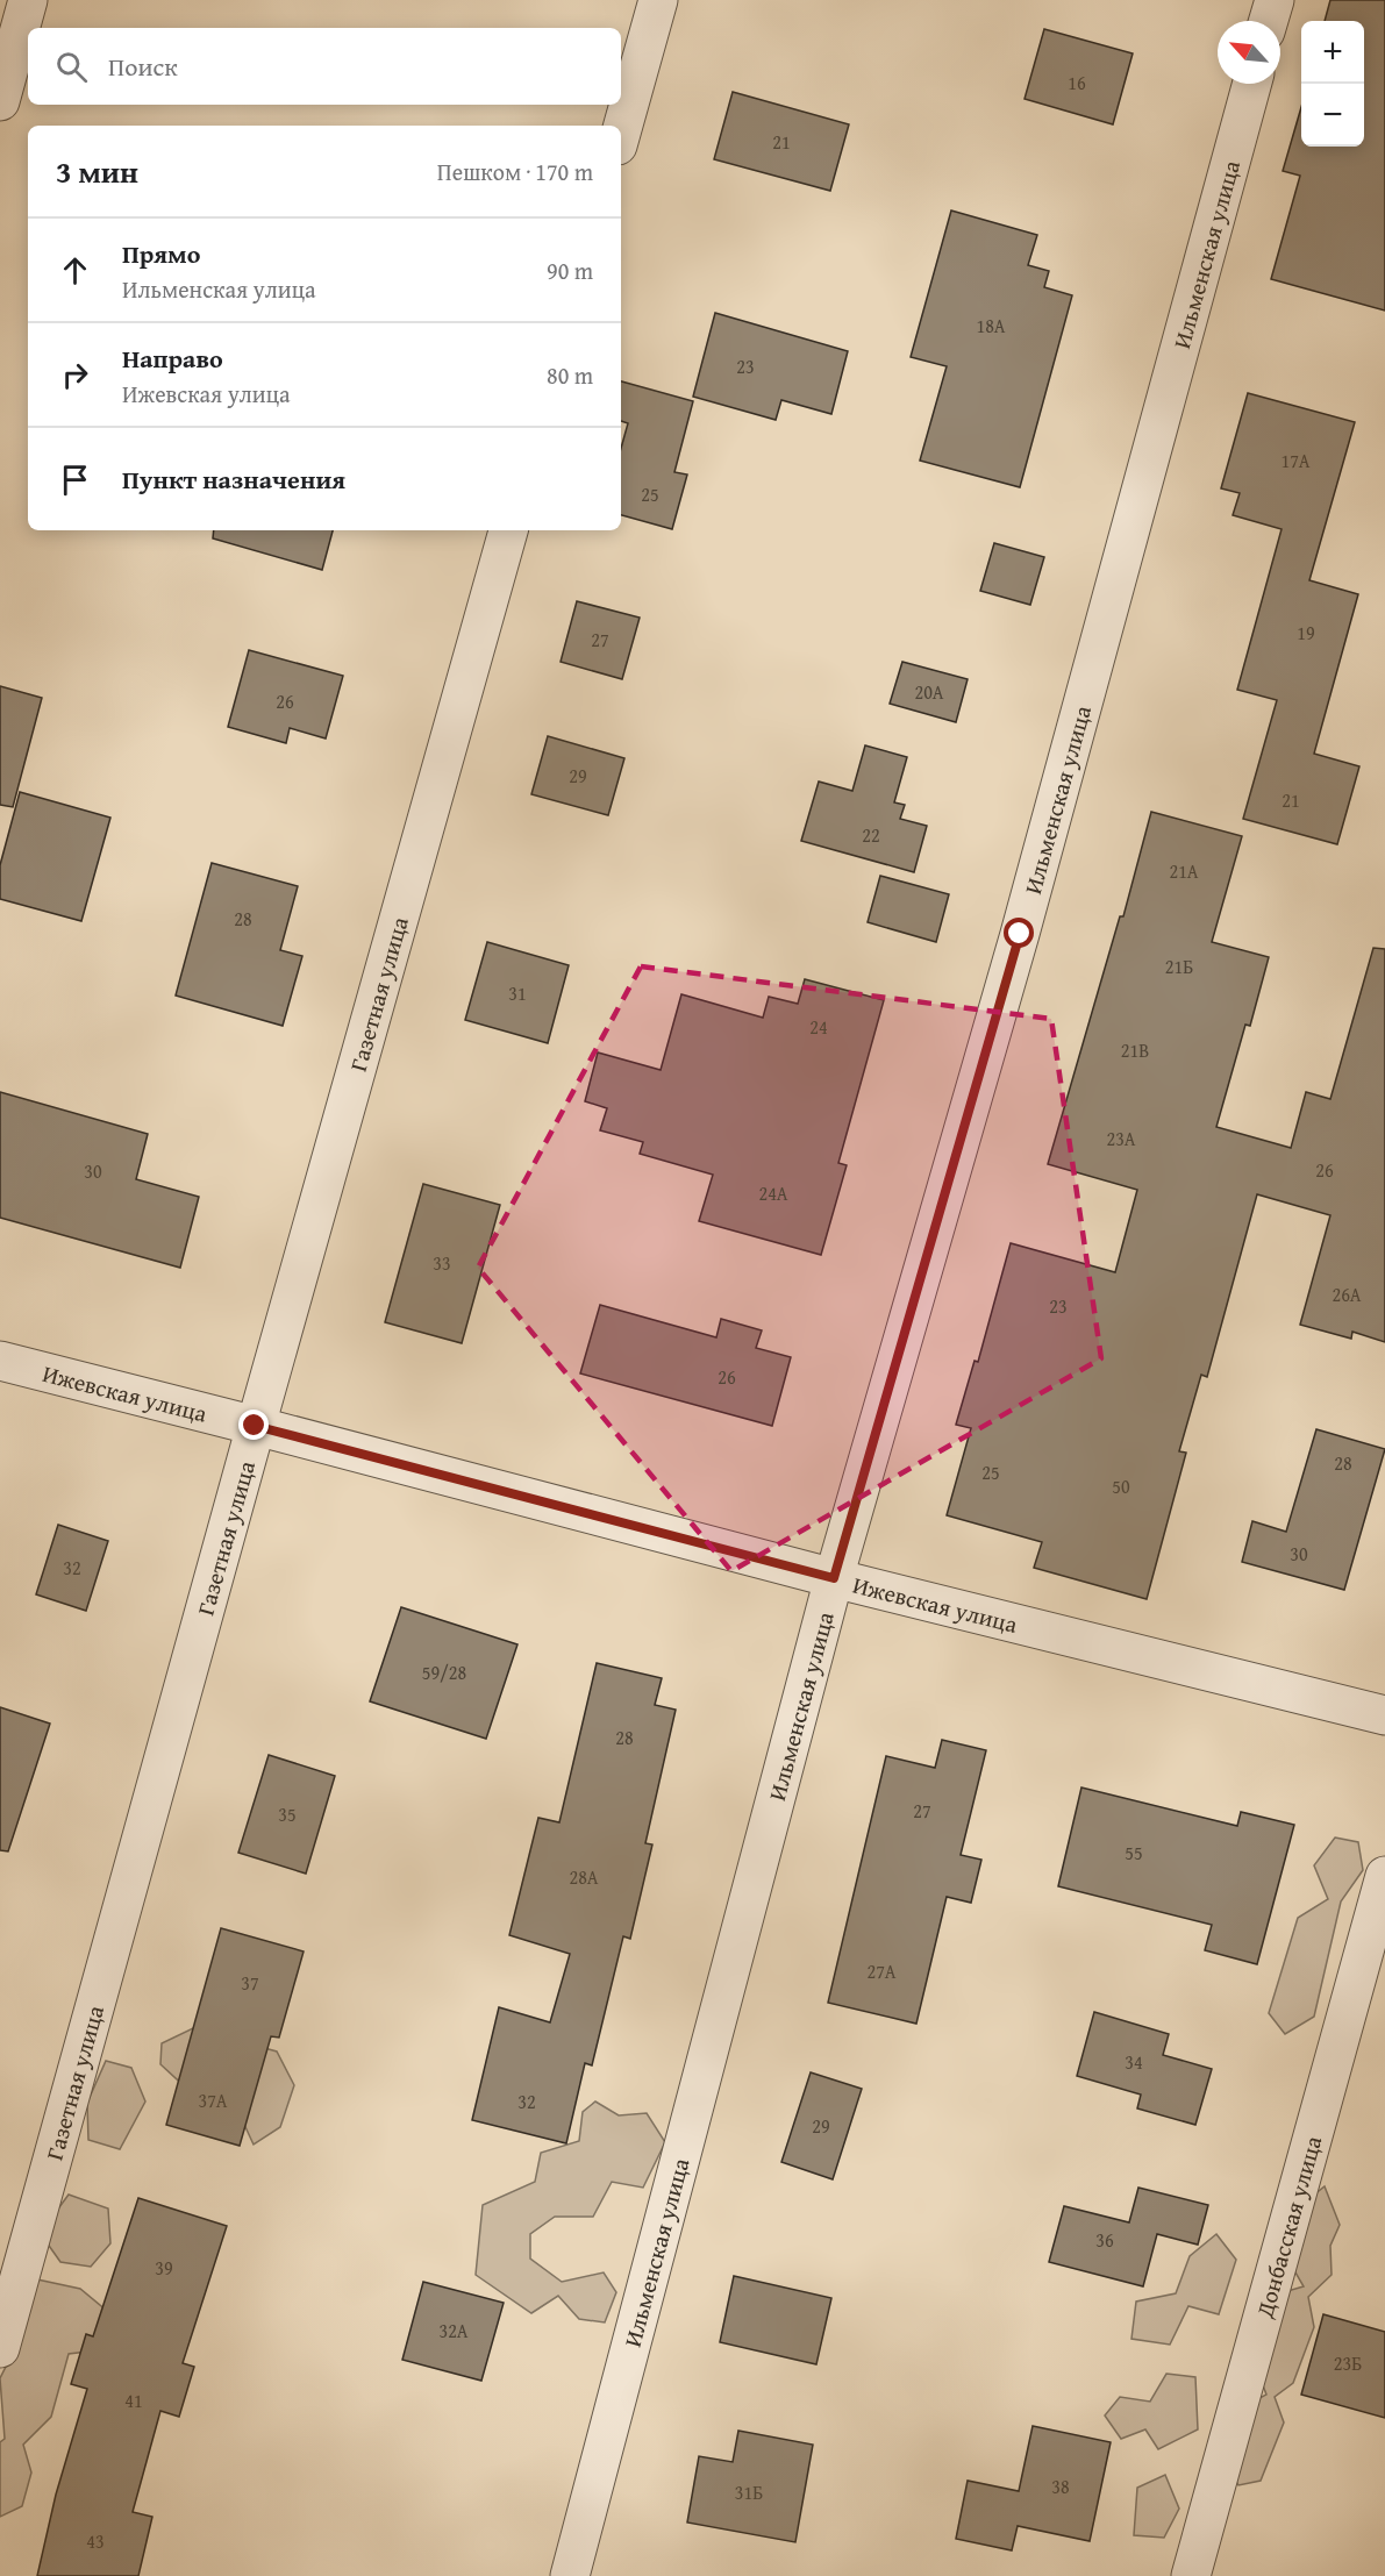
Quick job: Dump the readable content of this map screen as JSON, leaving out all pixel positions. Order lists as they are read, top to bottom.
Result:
{
  "streets": {
    "street": [
      "Ильменская улица",
      "Газетная улица",
      "Ижевская улица",
      "Донбасская улица"
    ]
  },
  "crossings": [
    ["Ильменская улица", "Ижевская улица"],
    ["Газетная улица", "Ижевская улица"]
  ],
  "house_numbers": [
    "16",
    "21",
    "18А",
    "23",
    "17А",
    "25",
    "19",
    "27",
    "20А",
    "26",
    "29",
    "21",
    "22",
    "21А",
    "28",
    "21Б",
    "31",
    "24",
    "21В",
    "23А",
    "26",
    "30",
    "24А",
    "33",
    "26А",
    "23",
    "26",
    "28",
    "25",
    "50",
    "30",
    "32",
    "59/28",
    "28",
    "27",
    "35",
    "55",
    "28А",
    "27А",
    "37",
    "34",
    "37А",
    "32",
    "29",
    "36",
    "39",
    "32А",
    "23Б",
    "41",
    "38",
    "31Б",
    "43"
  ],
  "north": "top left",
  "page": {
    "map_buttons": ["+", "−"],
    "search": "Поиск",
    "heading": ["3 мин", "Пешком · 170 m"],
    "list": [
      ["Прямо", "Ильменская улица", "90 m"],
      ["Направо", "Ижевская улица", "80 m"],
      "Пункт назначения"
    ]
  }
}
